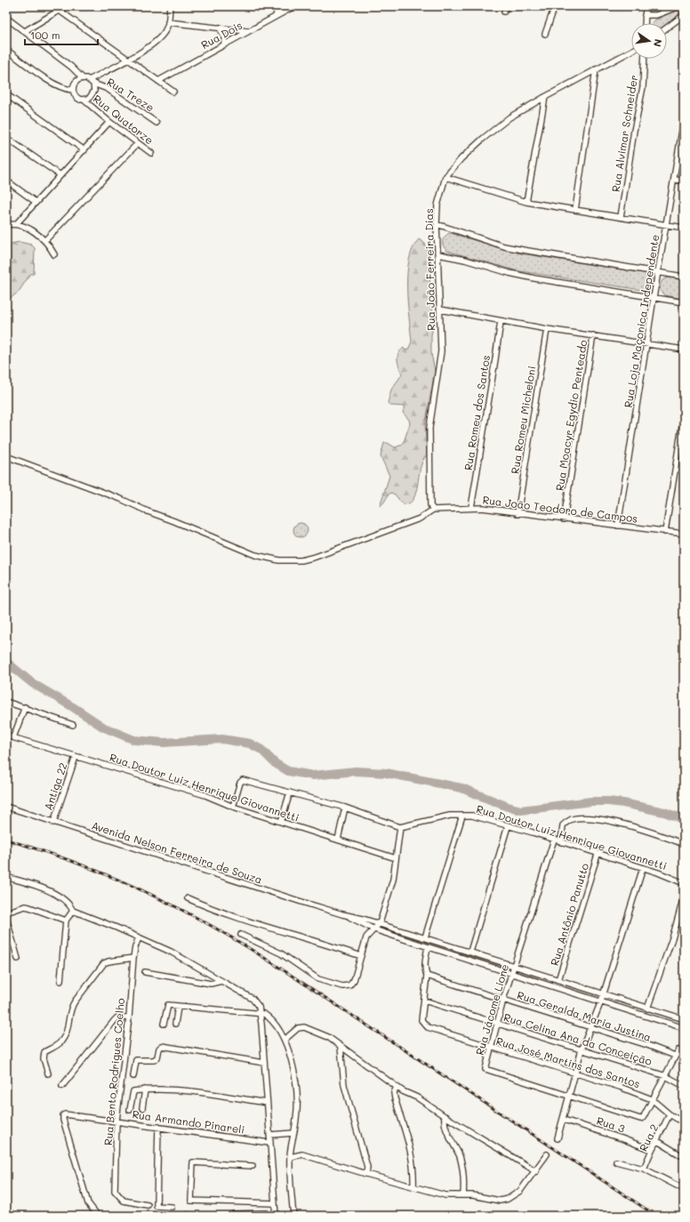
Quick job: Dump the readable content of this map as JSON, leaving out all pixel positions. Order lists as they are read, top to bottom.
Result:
{
  "streets": {
    "street": [
      "Rua Dois",
      "Rua Treze",
      "Rua Quatorze",
      "Rua Alvimar Schneider",
      "Rua João Ferreira Dias",
      "Rua Loja Maçonica Independente",
      "Rua Romeu dos Santos",
      "Rua Moacyr Egydio Penteado",
      "Rua Romeu Micheloni",
      "Rua João Teodoro de Campos",
      "Antiga 22",
      "Rua Doutor Luiz Henrique Giovannetti",
      "Avenida Nelson Ferreira de Souza",
      "Rua Antônio Panutto",
      "Rua Jácome Lione",
      "Rua Geralda Maria Justina",
      "Rua Celina Ana da Conceição",
      "Rua José Martins dos Santos",
      "Rua Bento Rodrigues Coelho",
      "Rua Armando Pinareli",
      "Rua 3",
      "Rua 2"
    ]
  },
  "crossings": [
    ["Rua Treze", "Rua Quatorze"],
    ["Rua João Ferreira Dias", "Rua João Teodoro de Campos"],
    ["Rua Loja Maçonica Independente", "Rua João Teodoro de Campos"],
    ["Rua Romeu dos Santos", "Rua João Teodoro de Campos"],
    ["Rua Moacyr Egydio Penteado", "Rua João Teodoro de Campos"],
    ["Rua Romeu Micheloni", "Rua João Teodoro de Campos"],
    ["Antiga 22", "Rua Doutor Luiz Henrique Giovannetti"],
    ["Antiga 22", "Avenida Nelson Ferreira de Souza"],
    ["Rua Doutor Luiz Henrique Giovannetti", "Rua Antônio Panutto"],
    ["Rua Doutor Luiz Henrique Giovannetti", "Rua Jácome Lione"],
    ["Avenida Nelson Ferreira de Souza", "Rua Antônio Panutto"],
    ["Avenida Nelson Ferreira de Souza", "Rua Jácome Lione"],
    ["Rua Jácome Lione", "Rua Geralda Maria Justina"],
    ["Rua Jácome Lione", "Rua Celina Ana da Conceição"],
    ["Rua Jácome Lione", "Rua José Martins dos Santos"],
    ["Rua Jácome Lione", "Rua 2"],
    ["Rua Geralda Maria Justina", "Rua 2"],
    ["Rua Celina Ana da Conceição", "Rua José Martins dos Santos"],
    ["Rua Celina Ana da Conceição", "Rua 2"],
    ["Rua José Martins dos Santos", "Rua 2"],
    ["Rua Bento Rodrigues Coelho", "Rua Armando Pinareli"],
    ["Rua 3", "Rua 2"]
  ],
  "scale_bar": "100 m",
  "north": "right"
}
